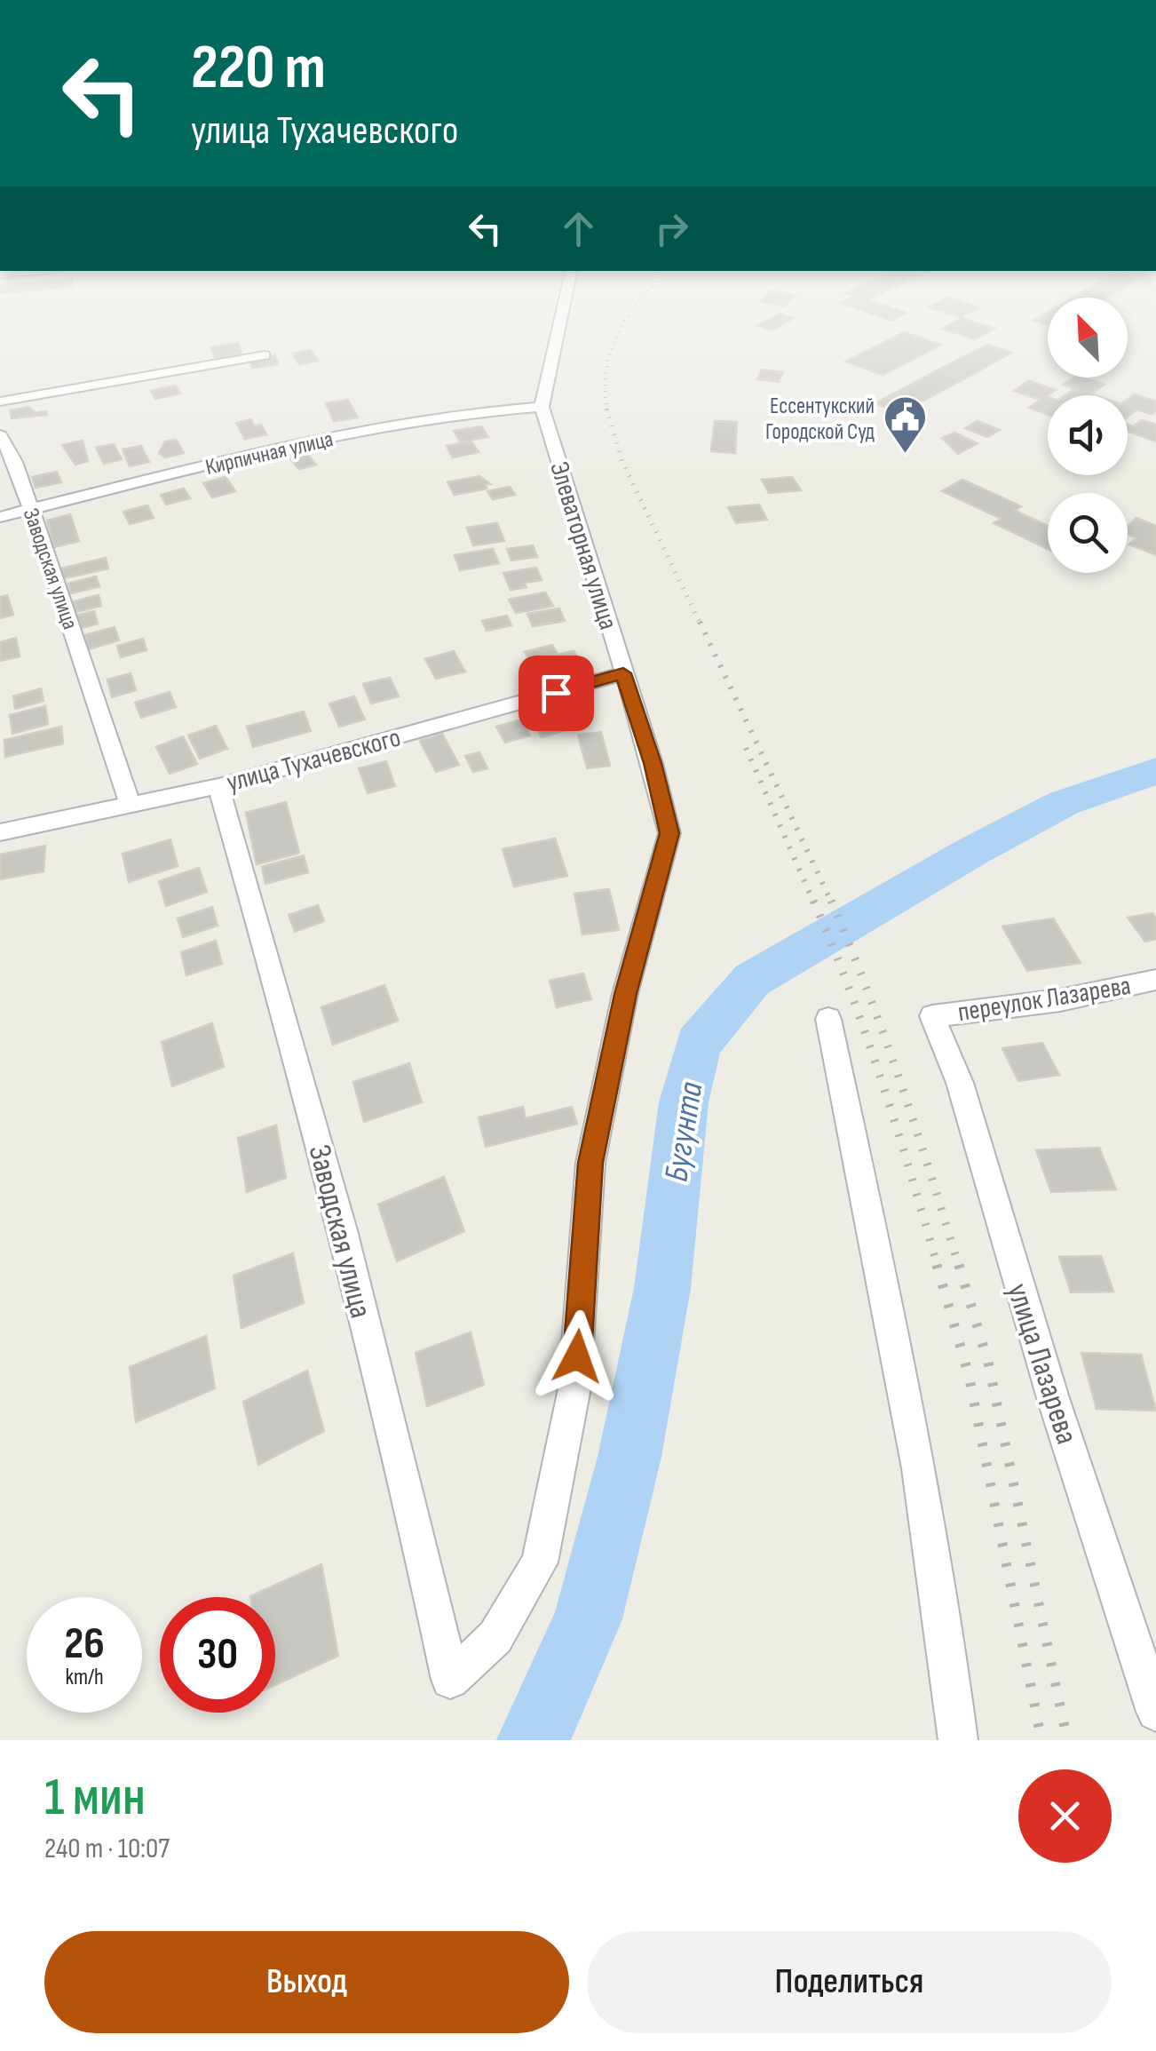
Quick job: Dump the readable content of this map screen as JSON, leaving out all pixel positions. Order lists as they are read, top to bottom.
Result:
{
  "streets": {
    "street": [
      "Кирпичная улица",
      "Элеваторная улица",
      "Заводская улица",
      "улица Тухачевского",
      "переулок Лазарева",
      "улица Лазарева"
    ]
  },
  "crossings": [
    ["Кирпичная улица", "Элеваторная улица"],
    ["Кирпичная улица", "Заводская улица"],
    ["Элеваторная улица", "Заводская улица"],
    ["Элеваторная улица", "улица Тухачевского"],
    ["Заводская улица", "улица Тухачевского"],
    ["переулок Лазарева", "улица Лазарева"]
  ],
  "water": ["Бугунта"],
  "places": {
    "public building": ["Ессентукский Городской Суд"]
  },
  "north": "top left",
  "page": {
    "turn": ["220 m", "улица Тухачевского"],
    "speed": "26 km/h",
    "limit": "30",
    "heading": ["1 мин", "240 m · 10:07"],
    "buttons": ["Выход", "Поделиться"]
  }
}
